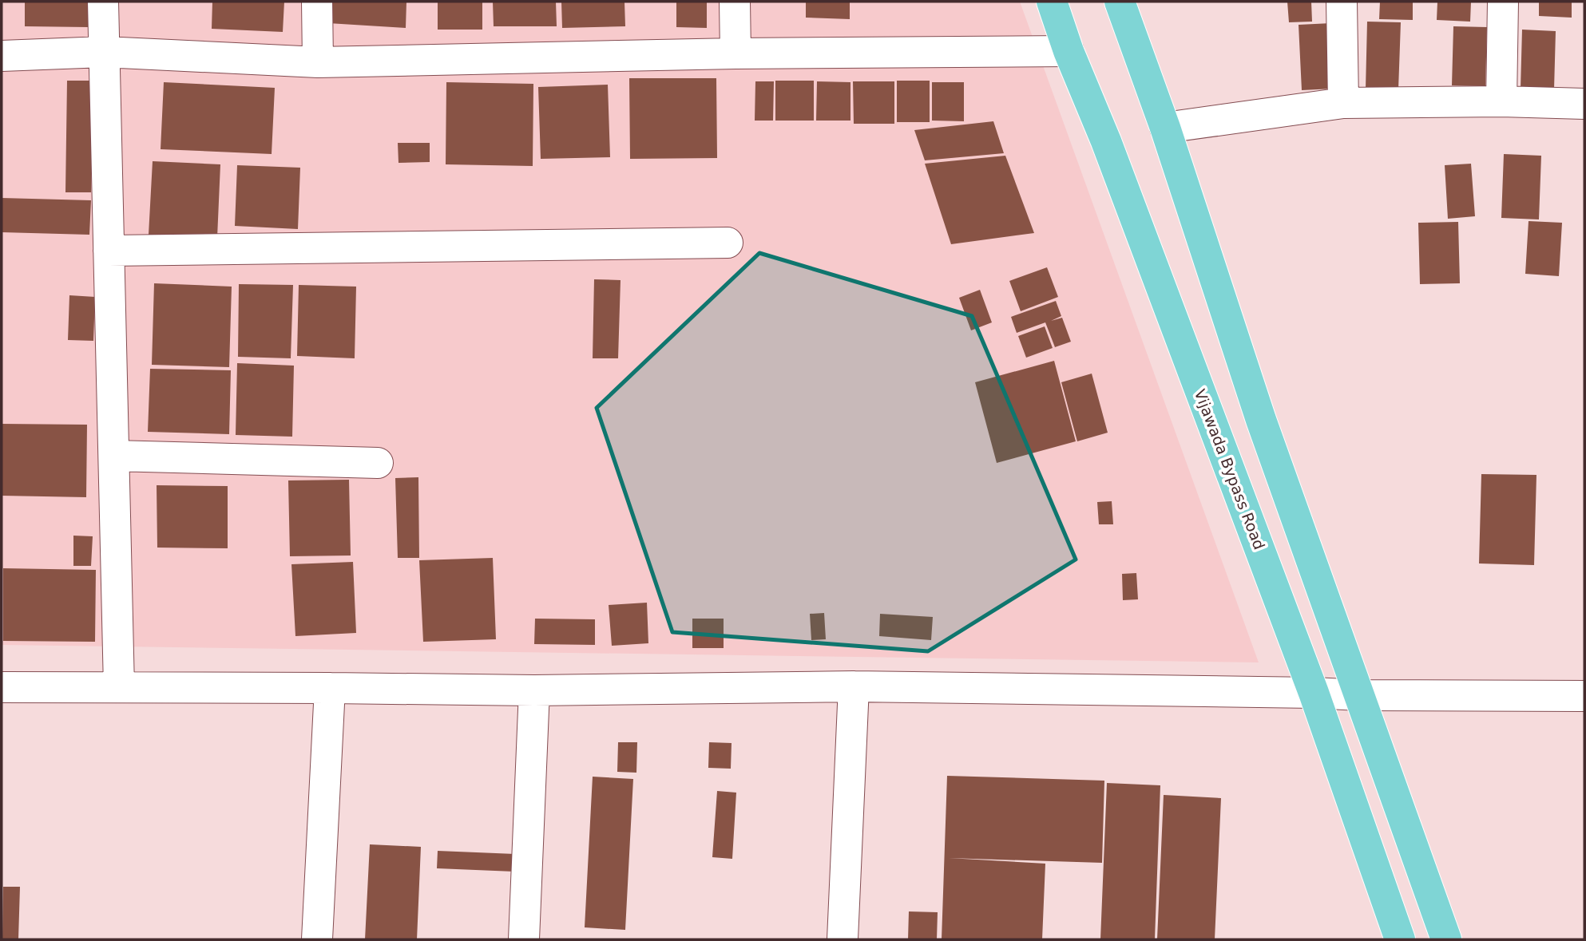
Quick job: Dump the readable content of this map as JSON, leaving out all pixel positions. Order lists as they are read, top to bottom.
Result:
{
  "streets": {
    "main road": ["Vijawada Bypass Road"]
  }
}
